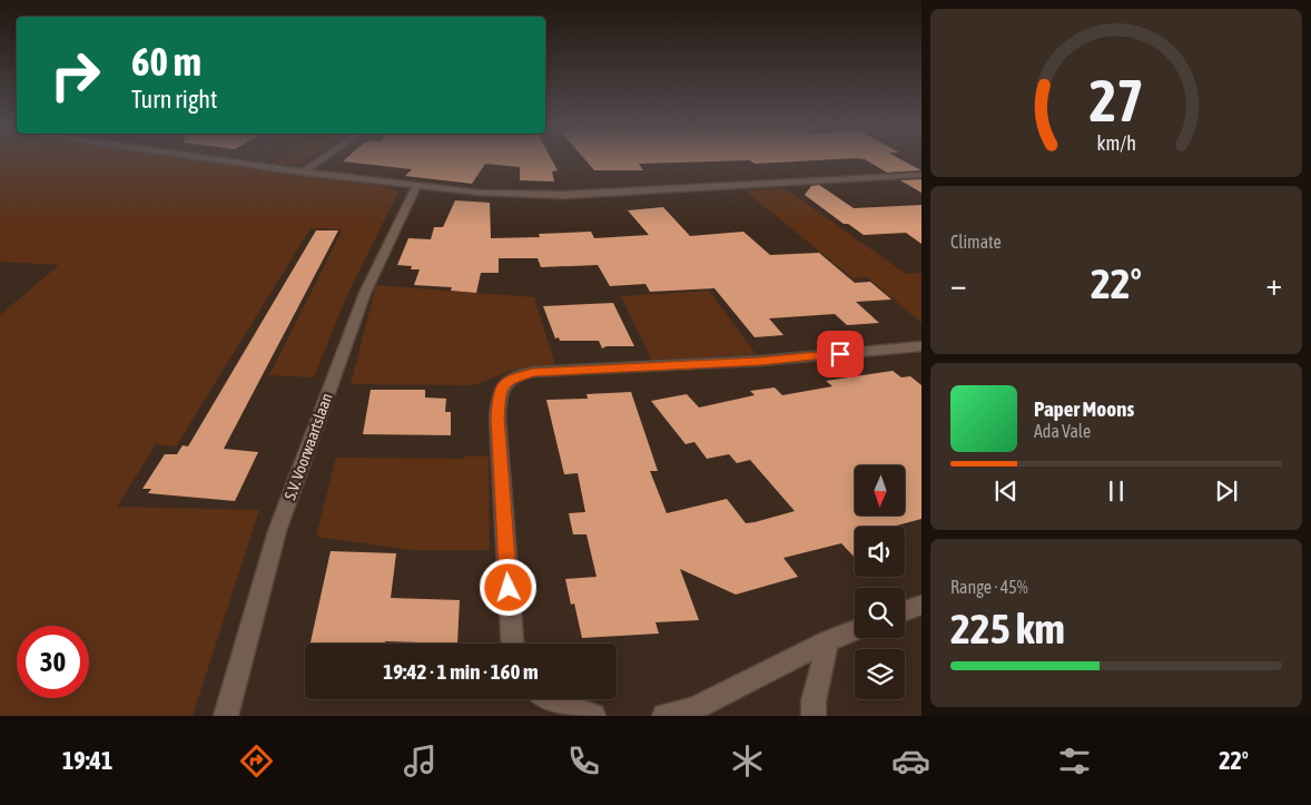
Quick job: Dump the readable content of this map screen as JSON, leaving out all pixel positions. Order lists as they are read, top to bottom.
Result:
{
  "streets": {
    "street": ["S.V. Voorwaartslaan"]
  },
  "north": "bottom",
  "page": {
    "turn": ["60 m", "Turn right"],
    "tile": [
      "Climate",
      ["Range · 45%", "225 km"]
    ],
    "heat": ["−", "22°", "+"],
    "song": ["Paper Moons", "Ada Vale"],
    "limit": "30",
    "trip": "19:42 · 1 min · 160 m",
    "tabs": ["19:41", "22°"],
    "gauge": ["27", "km/h"]
  }
}
